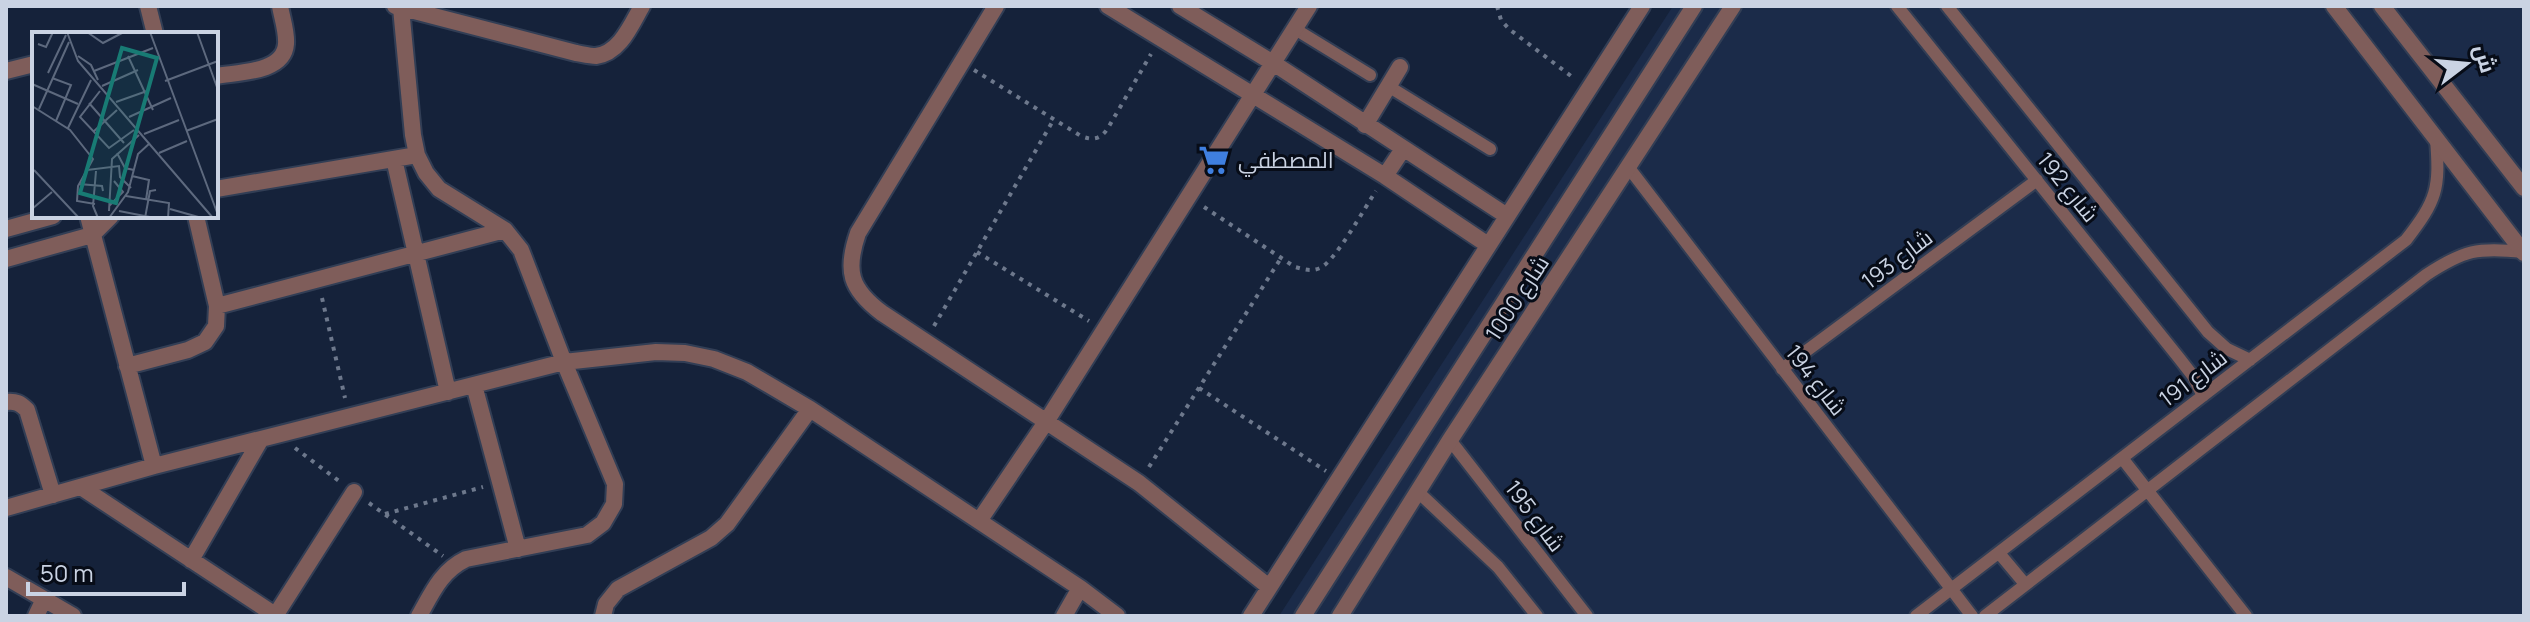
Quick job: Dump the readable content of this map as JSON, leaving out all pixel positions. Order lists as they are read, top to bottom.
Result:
{
  "streets": {
    "street": ["شارع 1000"],
    "lane": [
      "شارع 192",
      "شارع 193",
      "شارع 191",
      "شارع 194",
      "شارع 195"
    ]
  },
  "crossings": [
    ["شارع 192", "شارع 193"],
    ["شارع 192", "شارع 191"],
    ["شارع 193", "شارع 194"],
    ["شارع 1000", "شارع 194"],
    ["شارع 1000", "شارع 195"],
    ["شارع 191", "شارع 194"]
  ],
  "places": {
    "supermarket": ["المصطفي"]
  },
  "scale_bar": "50 m",
  "north": "right"
}
